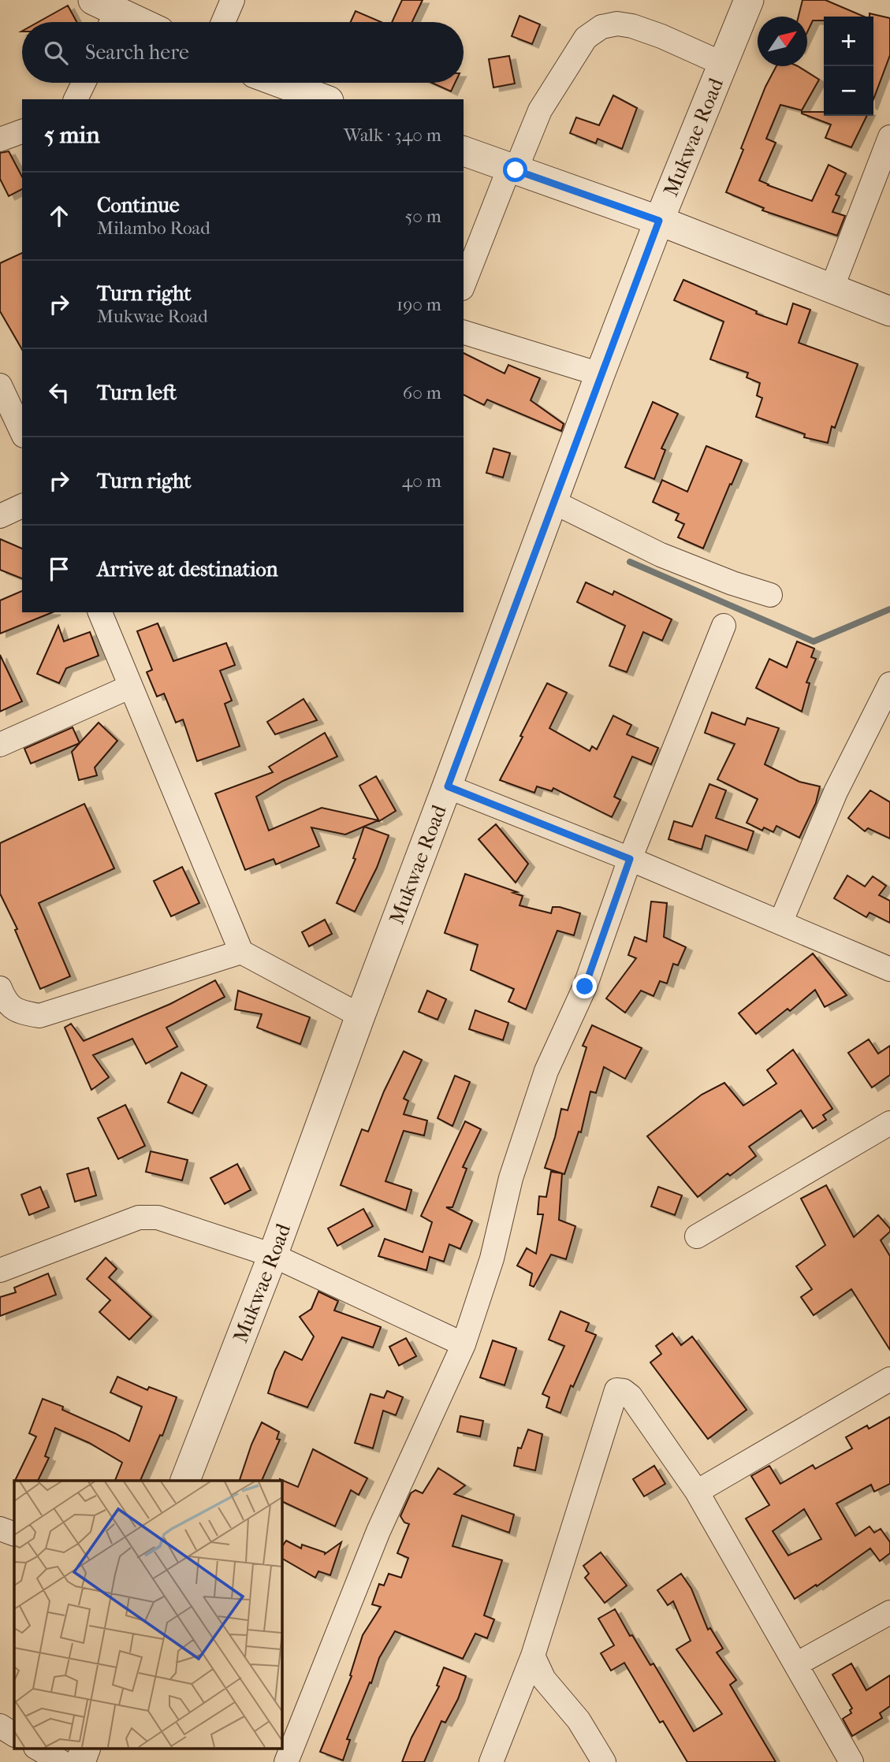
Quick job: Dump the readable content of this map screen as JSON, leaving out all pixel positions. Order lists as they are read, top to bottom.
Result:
{
  "streets": {
    "street": ["Mukwae Road"]
  },
  "north": "top right",
  "page": {
    "map_buttons": ["+", "−"],
    "search": "Search here",
    "heading": ["5 min", "Walk · 340 m"],
    "list": [
      ["Continue", "Milambo Road", "50 m"],
      ["Turn right", "Mukwae Road", "190 m"],
      ["Turn left", "60 m"],
      ["Turn right", "40 m"],
      "Arrive at destination"
    ]
  }
}
